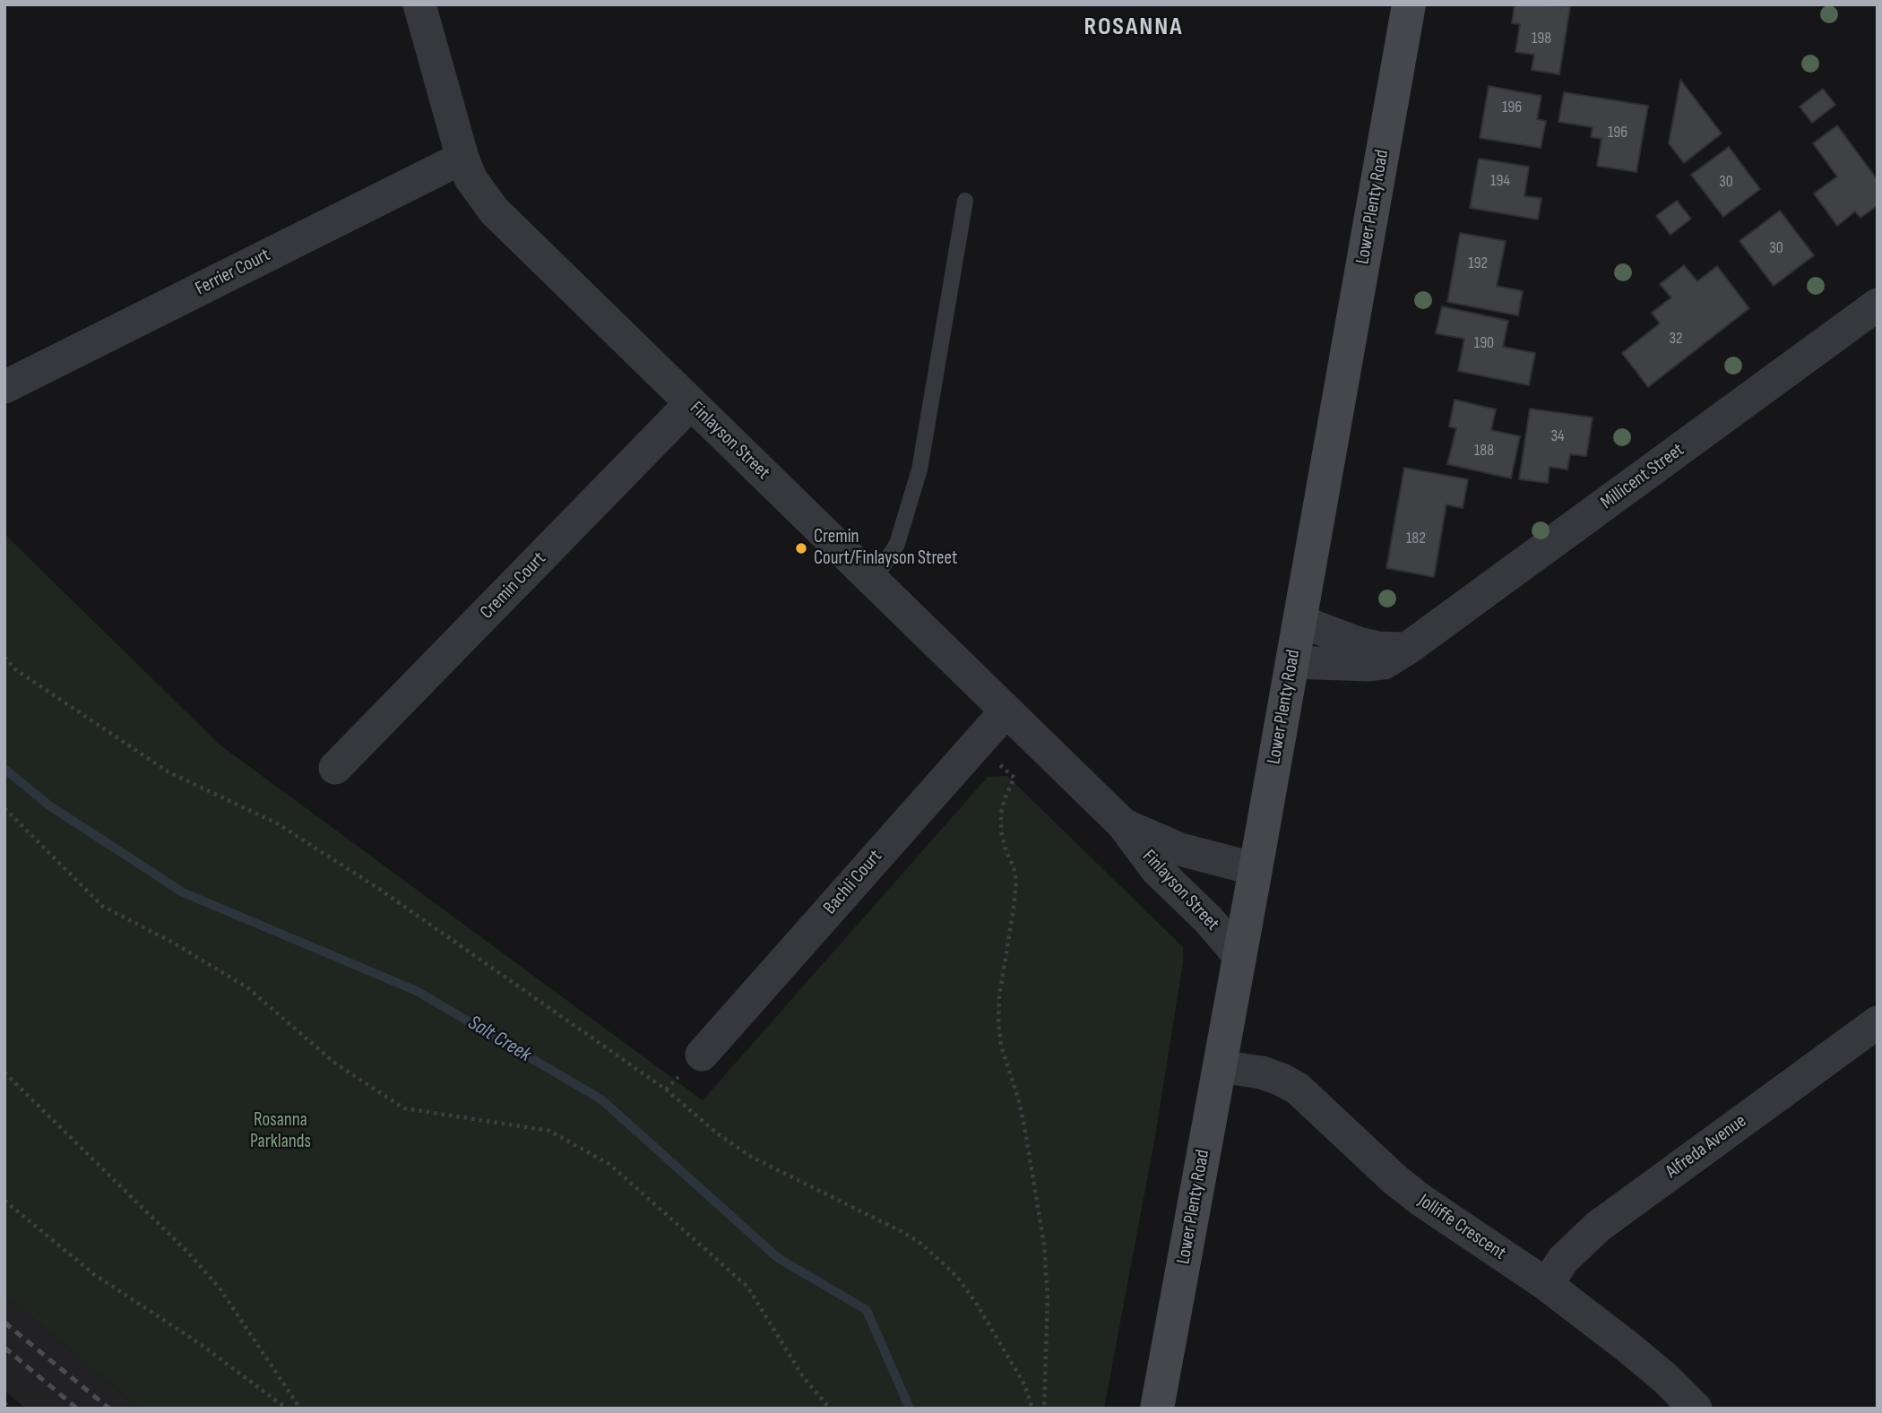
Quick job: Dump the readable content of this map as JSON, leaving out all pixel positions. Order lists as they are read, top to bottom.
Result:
{
  "streets": {
    "main road": ["Lower Plenty Road"],
    "street": [
      "Ferrier Court",
      "Finlayson Street",
      "Millicent Street",
      "Cremin Court",
      "Bachli Court",
      "Alfreda Avenue",
      "Jolliffe Crescent"
    ]
  },
  "crossings": [
    ["Lower Plenty Road", "Finlayson Street"],
    ["Lower Plenty Road", "Millicent Street"],
    ["Lower Plenty Road", "Jolliffe Crescent"],
    ["Ferrier Court", "Finlayson Street"],
    ["Finlayson Street", "Cremin Court"],
    ["Finlayson Street", "Bachli Court"],
    ["Alfreda Avenue", "Jolliffe Crescent"]
  ],
  "districts": ["ROSANNA"],
  "water": ["Salt Creek"],
  "parks": ["Rosanna Parklands"],
  "places": ["Cremin Court/Finlayson Street"],
  "house_numbers": [
    "198",
    "196",
    "196",
    "194",
    "30",
    "30",
    "192",
    "32",
    "190",
    "34",
    "188",
    "182"
  ]
}
